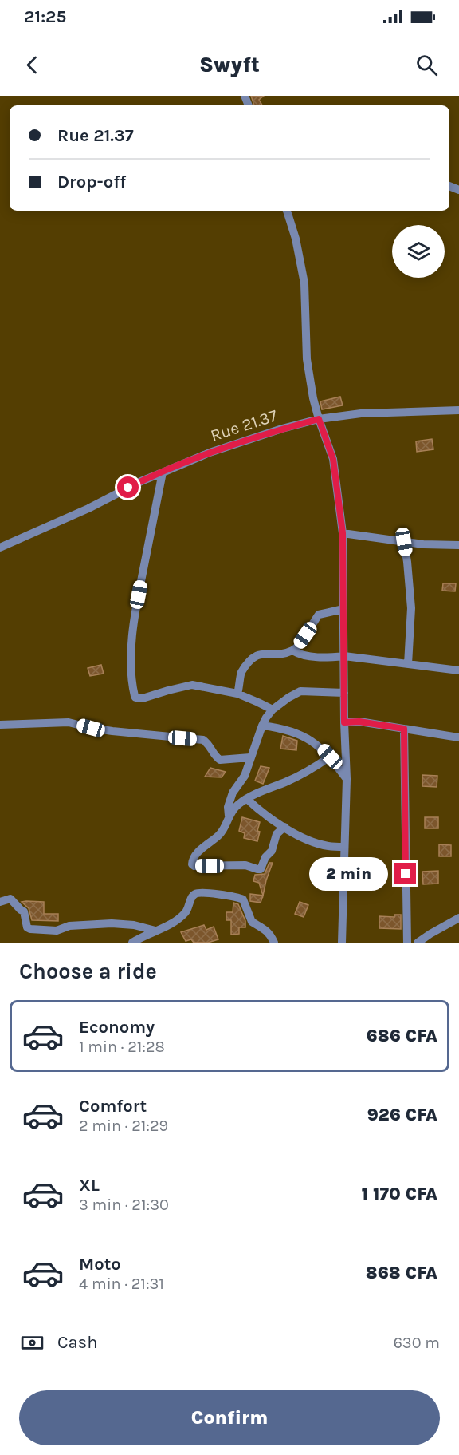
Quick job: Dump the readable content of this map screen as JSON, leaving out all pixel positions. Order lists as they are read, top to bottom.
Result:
{
  "streets": {
    "street": ["Rue 21.37"]
  },
  "page": {
    "status": "21:25",
    "header": "Swyft",
    "banner": ["Rue 21.37", "Drop-off"],
    "bubble": "2 min",
    "heading": "Choose a ride",
    "list": [
      {
        "name": "Economy",
        "note": "1 min · 21:28",
        "value": "686 CFA"
      },
      {
        "name": "Comfort",
        "note": "2 min · 21:29",
        "value": "926 CFA"
      },
      {
        "name": "XL",
        "note": "3 min · 21:30",
        "value": "1 170 CFA"
      },
      {
        "name": "Moto",
        "note": "4 min · 21:31",
        "value": "868 CFA"
      }
    ],
    "pay": ["Cash", "630 m"],
    "buttons": "Confirm"
  }
}
